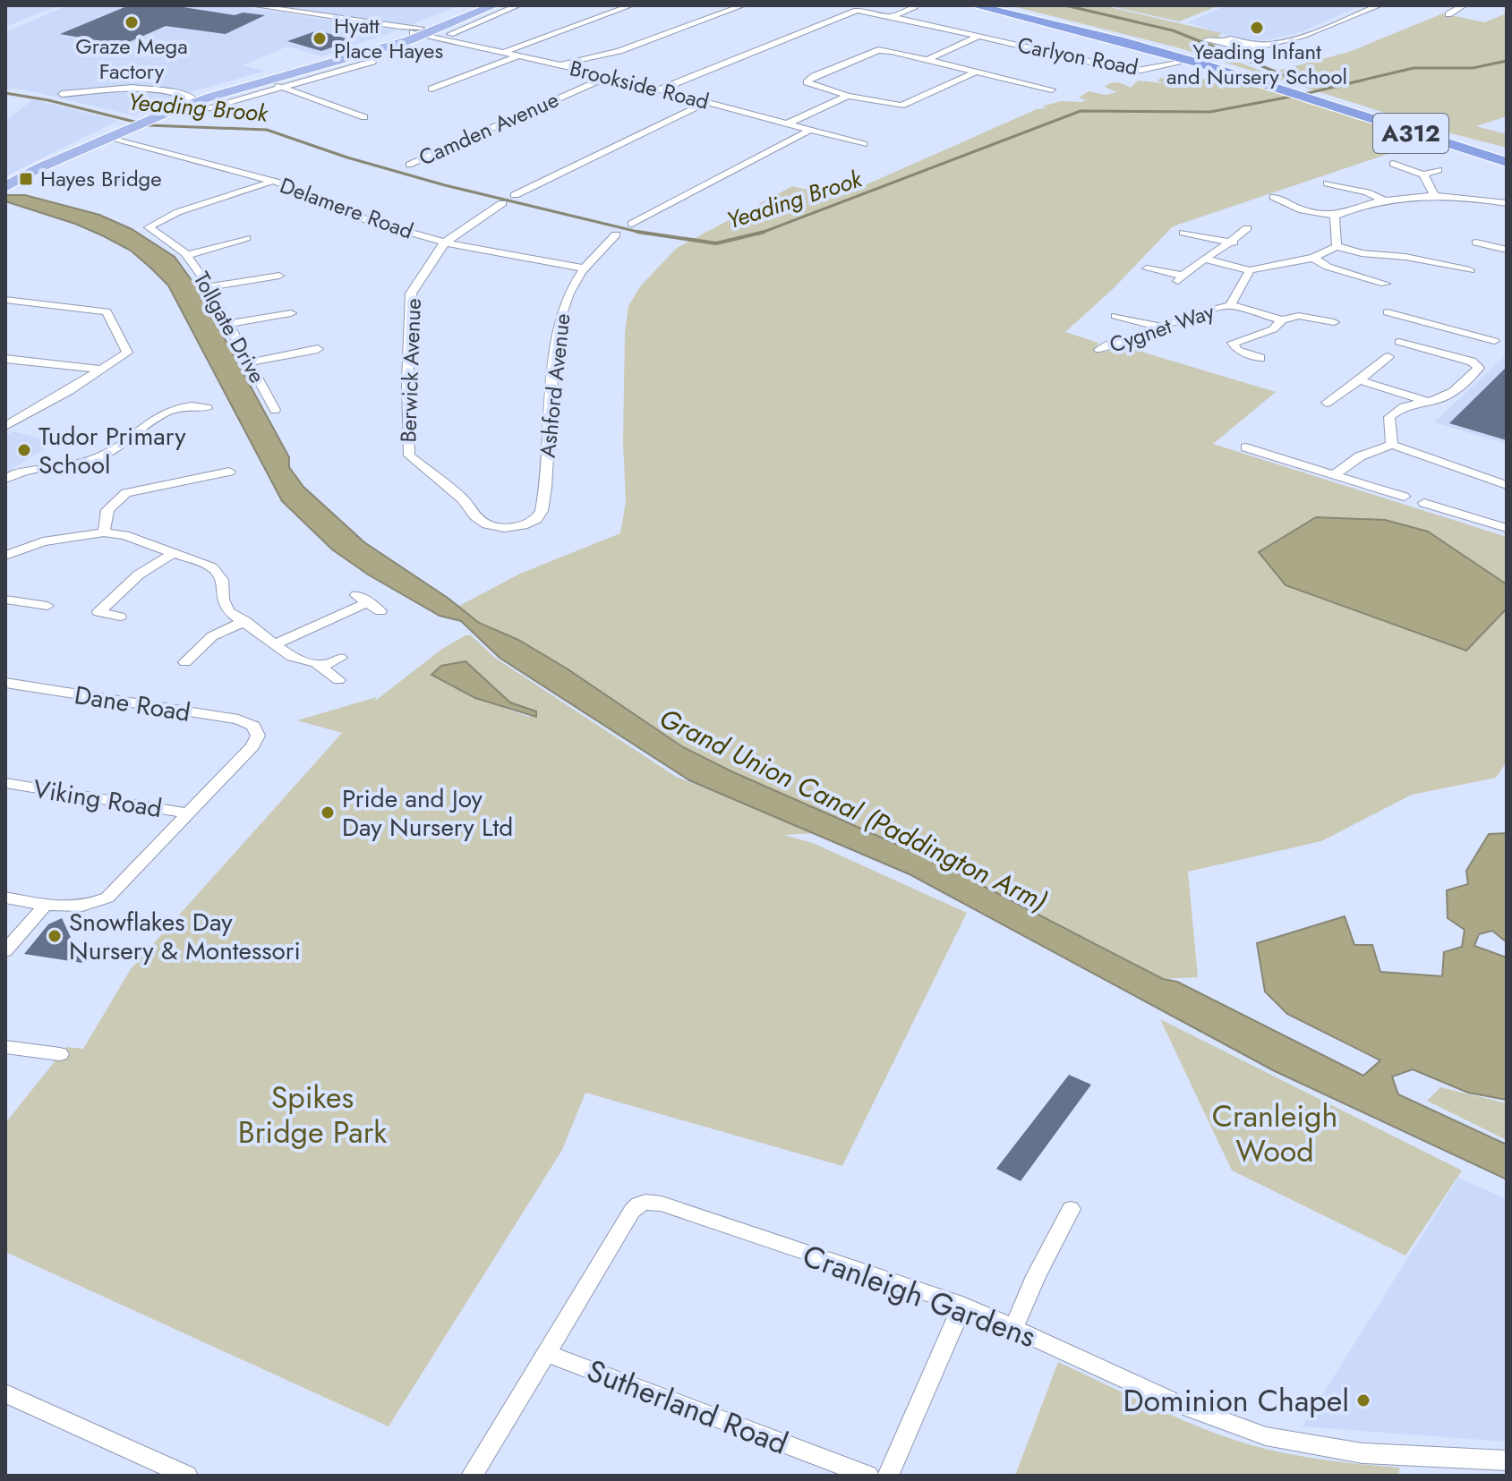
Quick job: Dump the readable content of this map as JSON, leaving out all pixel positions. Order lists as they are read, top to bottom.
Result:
{
  "streets": {
    "highway": ["A312"],
    "street": [
      "Carlyon Road",
      "Brookside Road",
      "Camden Avenue",
      "Delamere Road",
      "Tollgate Drive",
      "Cygnet Way",
      "Berwick Avenue",
      "Ashford Avenue",
      "Dane Road",
      "Viking Road",
      "Cranleigh Gardens",
      "Sutherland Road"
    ]
  },
  "crossings": [
    ["Carlyon Road", "Brookside Road"],
    ["Brookside Road", "Camden Avenue"],
    ["Delamere Road", "Tollgate Drive"],
    ["Delamere Road", "Berwick Avenue"],
    ["Delamere Road", "Ashford Avenue"],
    ["Berwick Avenue", "Ashford Avenue"],
    ["Dane Road", "Viking Road"],
    ["Cranleigh Gardens", "Sutherland Road"]
  ],
  "water": ["Yeading Brook", "Grand Union Canal (Paddington Arm)"],
  "parks": ["Spikes Bridge Park", "Cranleigh Wood"],
  "places": {
    "other": [
      "Graze Mega Factory",
      "Yeading Infant and Nursery School",
      "Hyatt Place Hayes",
      "Tudor Primary School",
      "Pride and Joy Day Nursery Ltd",
      "Snowflakes Day Nursery & Montessori",
      "Dominion Chapel"
    ],
    "transit": ["Hayes Bridge"]
  }
}
